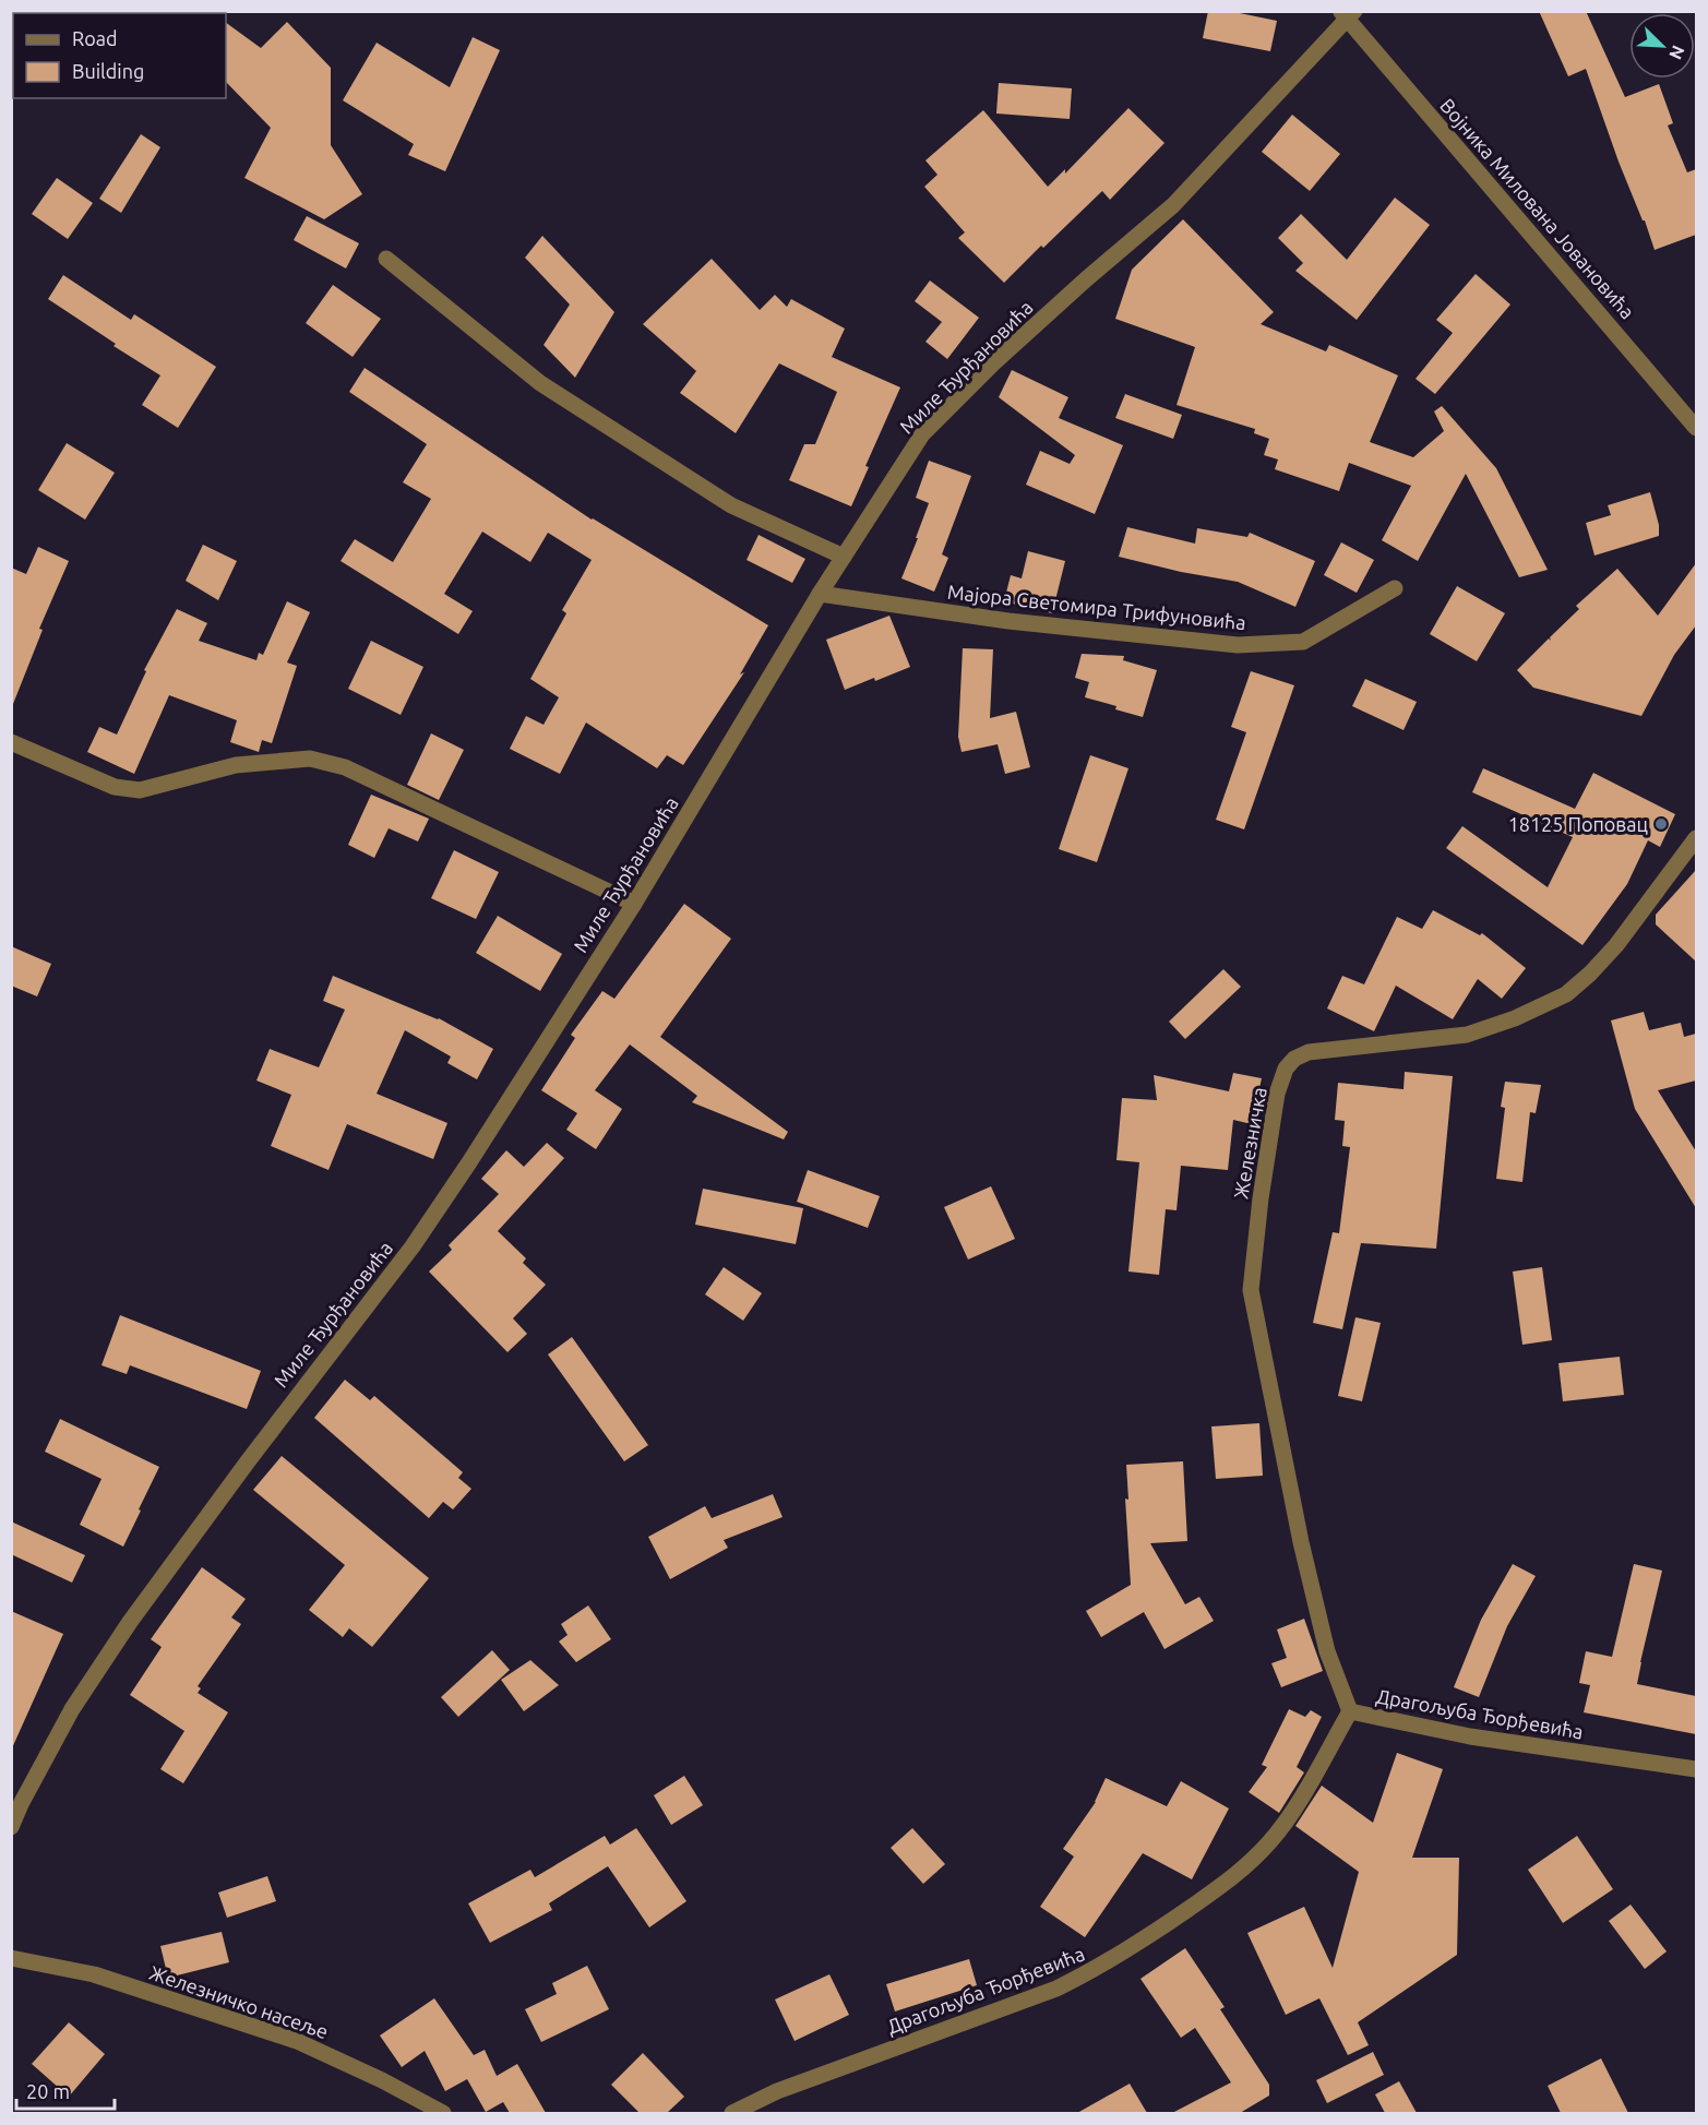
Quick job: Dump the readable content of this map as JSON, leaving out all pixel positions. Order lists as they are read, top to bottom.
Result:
{
  "streets": {
    "street": [
      "Војника Милована Јовановића",
      "Миле Ђурђановића",
      "Мајора Светомира Трифуновића",
      "Железничка",
      "Драгољуба Ђорђевића",
      "Железничко насеље"
    ]
  },
  "crossings": [
    ["Војника Милована Јовановића", "Миле Ђурђановића"],
    ["Миле Ђурђановића", "Мајора Светомира Трифуновића"],
    ["Железничка", "Драгољуба Ђорђевића"]
  ],
  "places": ["18125 Поповац"],
  "legend": ["Road", "Building"],
  "scale_bar": "20 m",
  "north": "bottom right"
}
